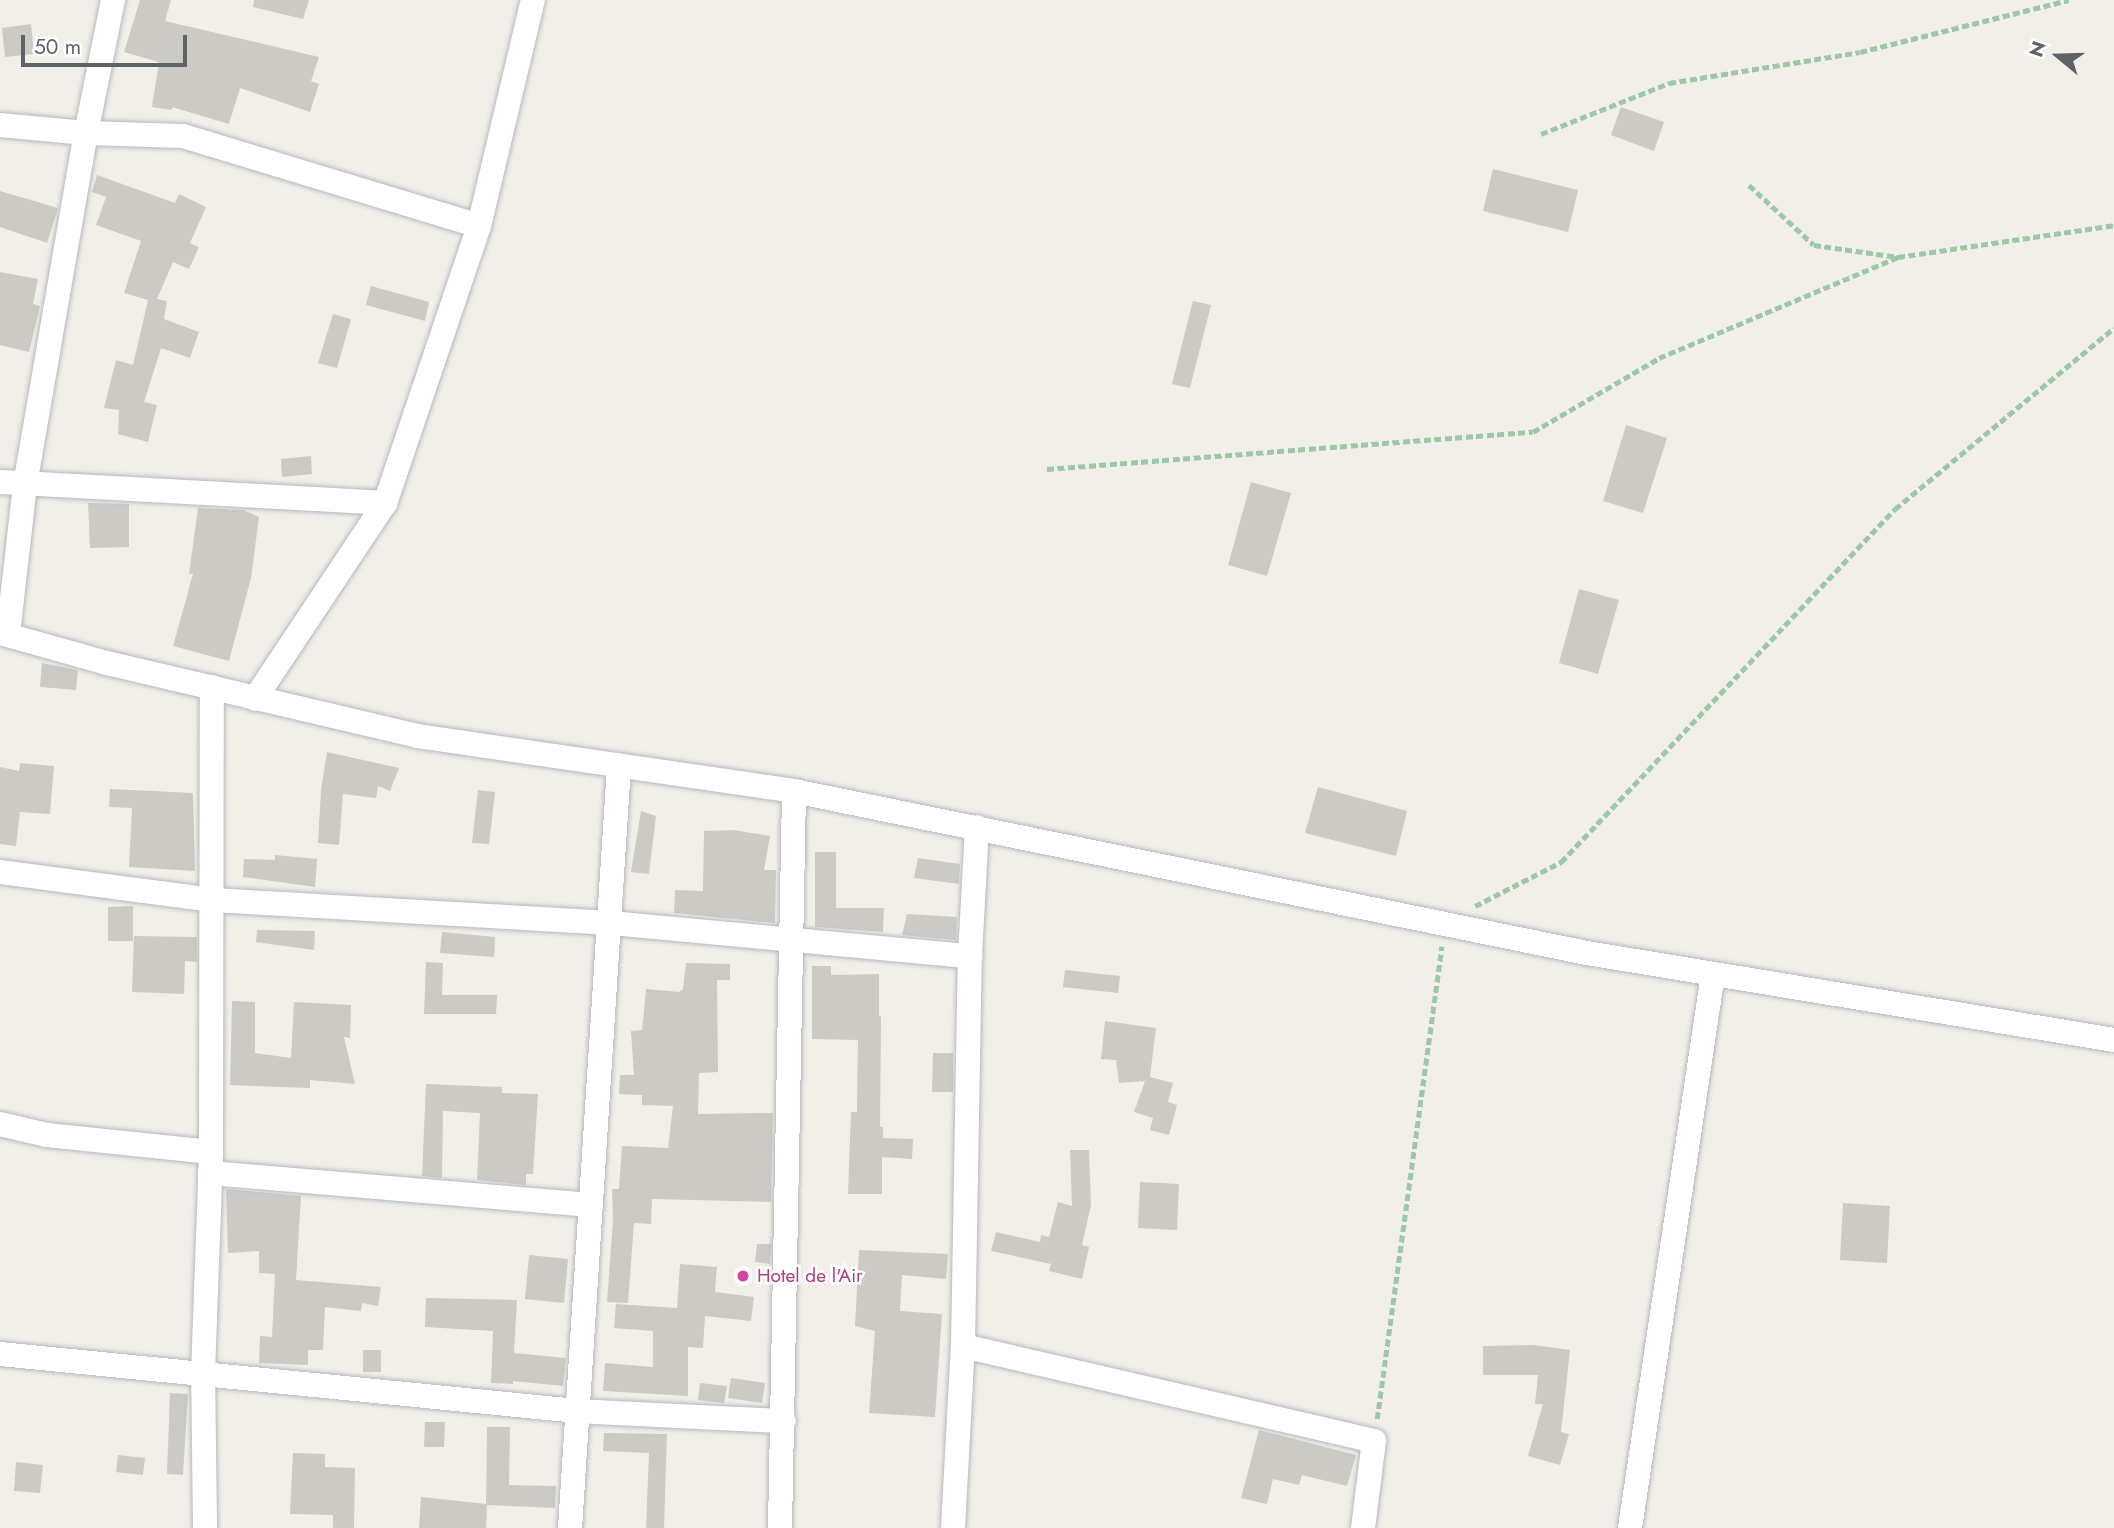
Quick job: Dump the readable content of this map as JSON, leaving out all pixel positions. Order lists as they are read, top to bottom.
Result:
{
  "places": ["Hotel de l'Air"],
  "scale_bar": "50 m",
  "north": "left"
}
